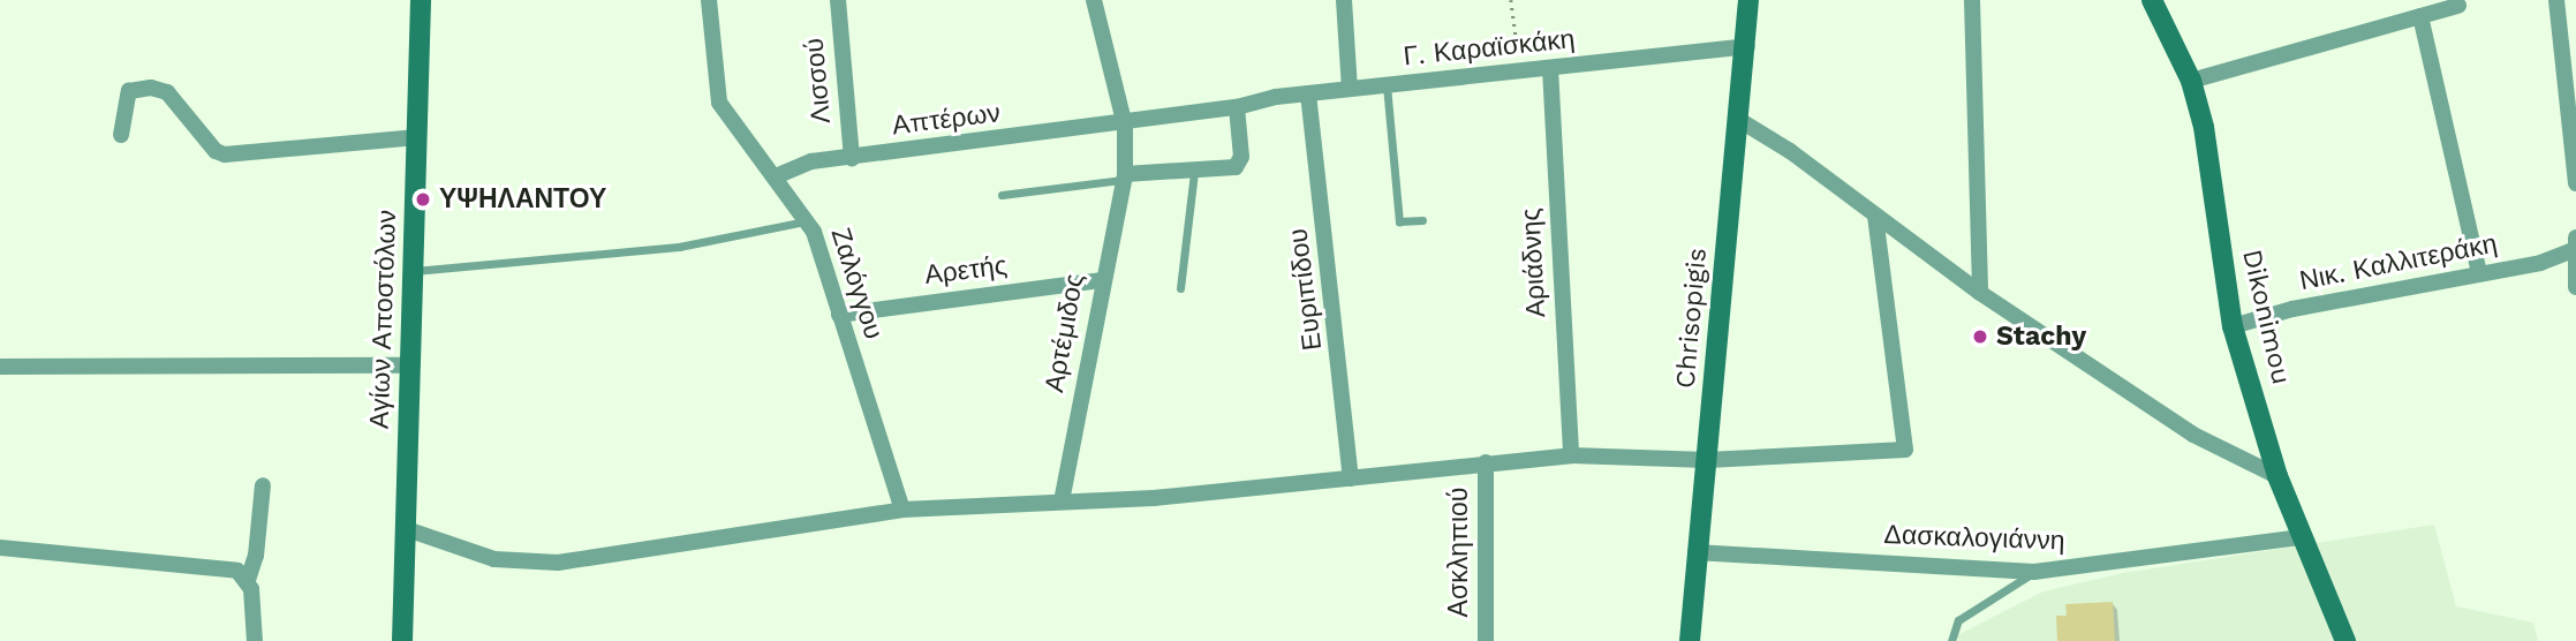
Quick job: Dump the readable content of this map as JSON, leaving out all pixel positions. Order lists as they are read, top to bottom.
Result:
{
  "streets": {
    "street": [
      "Γ. Καραϊσκάκη",
      "Λισσού",
      "Απτέρων",
      "Αριάδνης",
      "Νικ. Καλλιτεράκη",
      "Αρετής",
      "Ζαλόγγου",
      "Ευριπίδου",
      "Dikonimou",
      "Chrisopigis",
      "Αγίων Αποστόλων",
      "Αρτέμιδος",
      "Δασκαλογιάννη",
      "Ασκληπιού"
    ]
  },
  "crossings": [
    ["Γ. Καραϊσκάκη", "Απτέρων"],
    ["Γ. Καραϊσκάκη", "Αριάδνης"],
    ["Γ. Καραϊσκάκη", "Ευριπίδου"],
    ["Γ. Καραϊσκάκη", "Chrisopigis"],
    ["Λισσού", "Απτέρων"],
    ["Απτέρων", "Ζαλόγγου"],
    ["Νικ. Καλλιτεράκη", "Dikonimou"],
    ["Αρετής", "Ζαλόγγου"],
    ["Αρετής", "Αρτέμιδος"],
    ["Dikonimou", "Δασκαλογιάννη"],
    ["Chrisopigis", "Δασκαλογιάννη"]
  ],
  "places": ["ΥΨΗΛΑΝΤΟΥ", "Stachy"]
}
